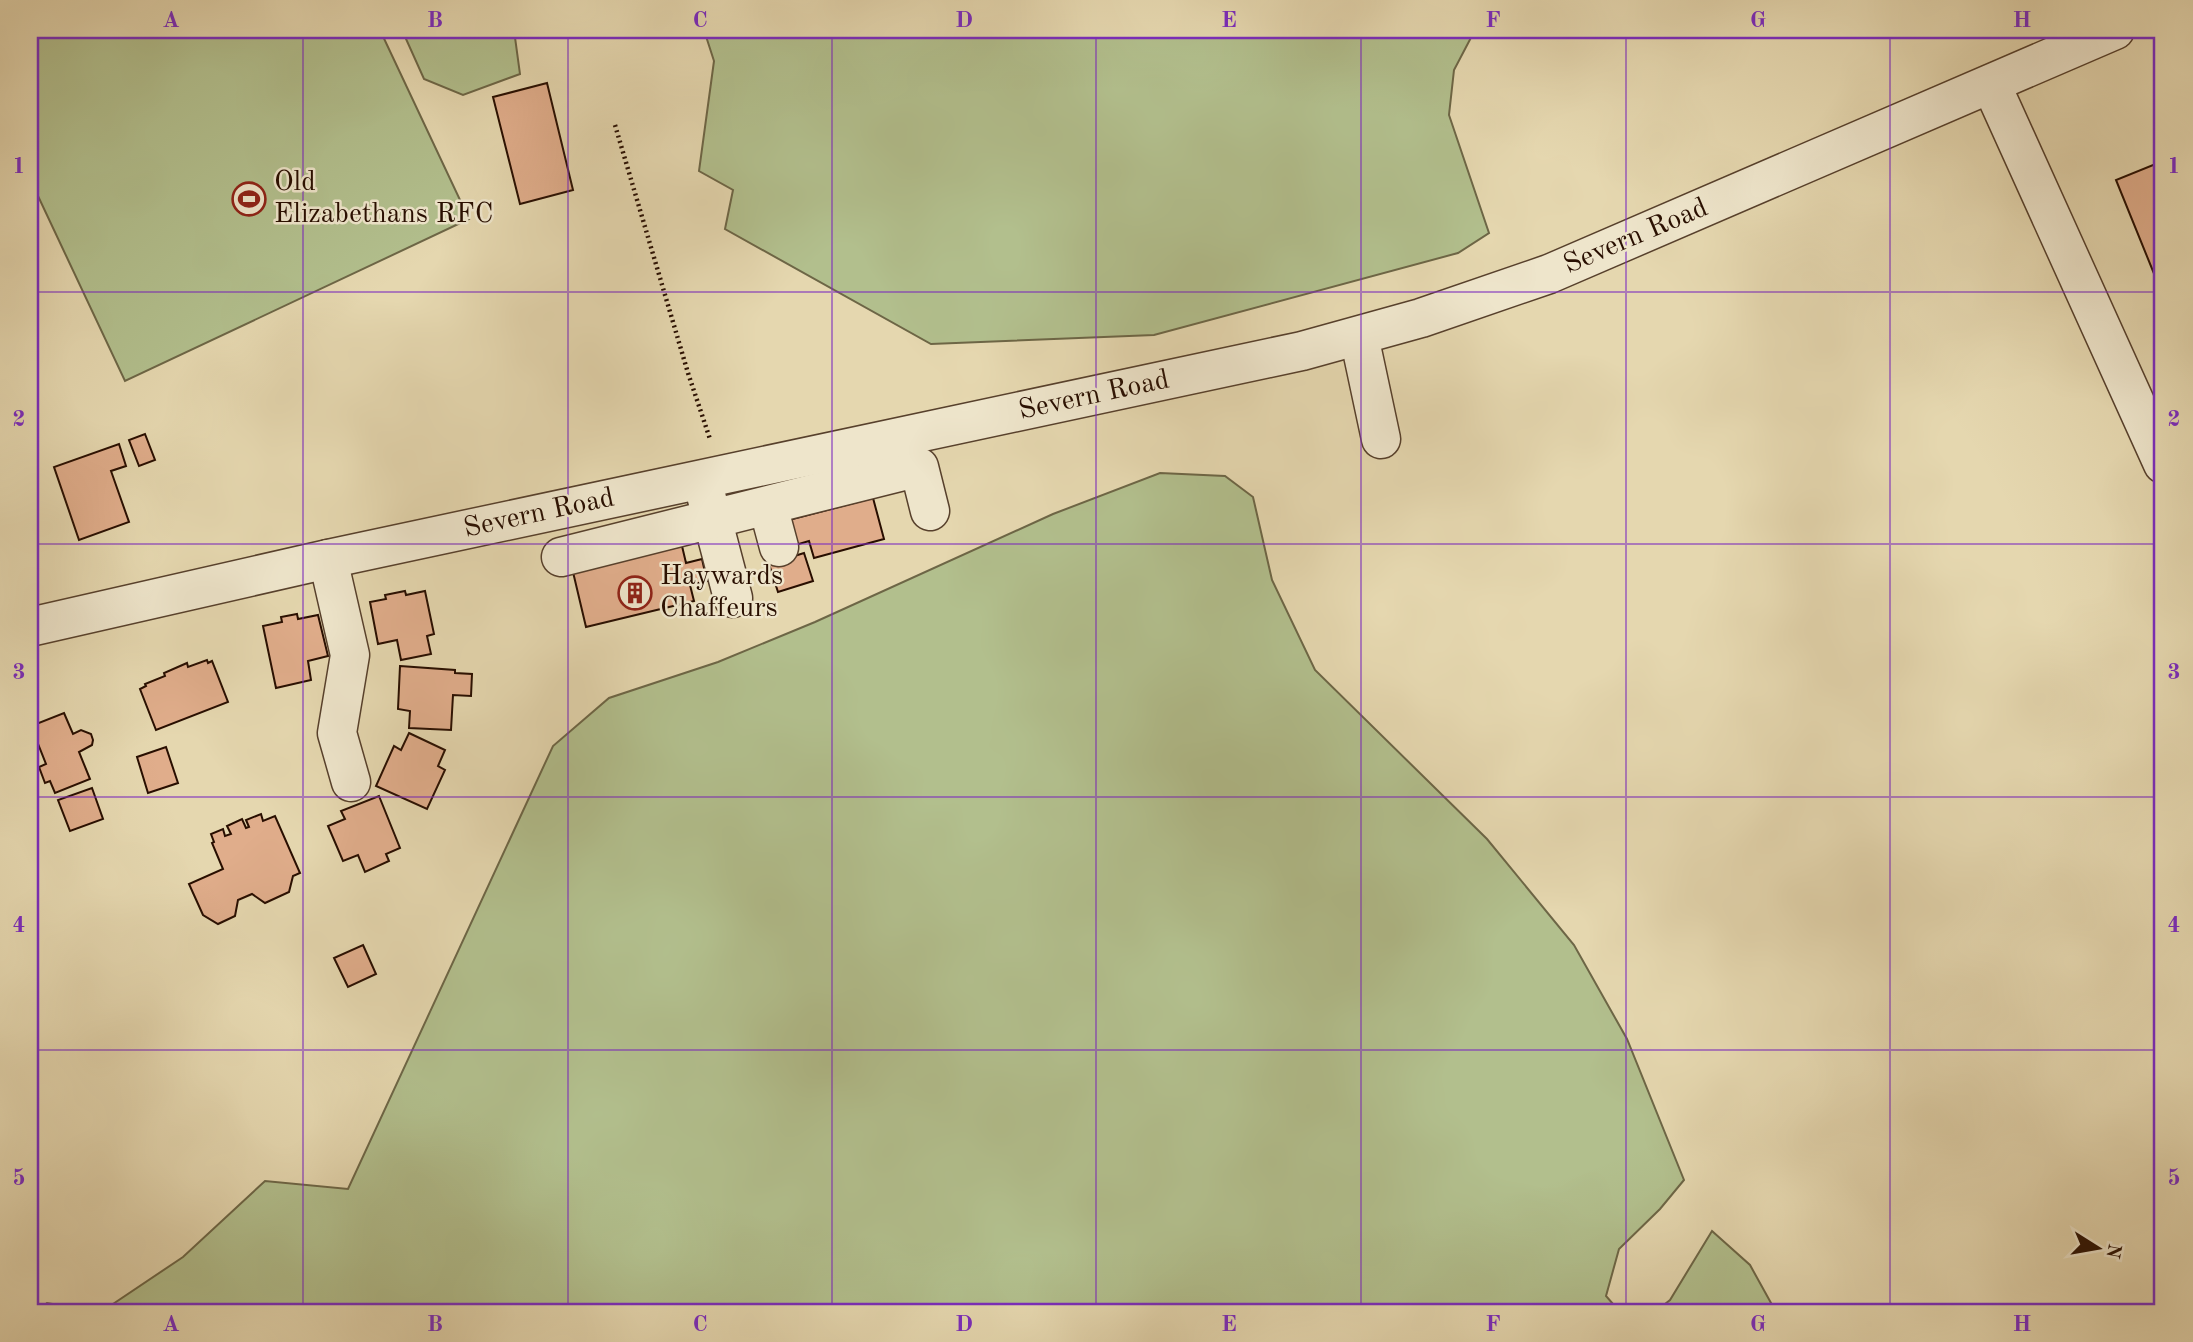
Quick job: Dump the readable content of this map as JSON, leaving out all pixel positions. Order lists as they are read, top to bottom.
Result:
{
  "streets": {
    "street": ["Severn Road"]
  },
  "places": {
    "sports": ["Old Elizabethans RFC"],
    "building": ["Haywards Chaffeurs"]
  },
  "north": "right",
  "grid": {
    "columns": [
      "A",
      "B",
      "C",
      "D",
      "E",
      "F",
      "G",
      "H"
    ],
    "rows": [
      "1",
      "2",
      "3",
      "4",
      "5"
    ]
  }
}
